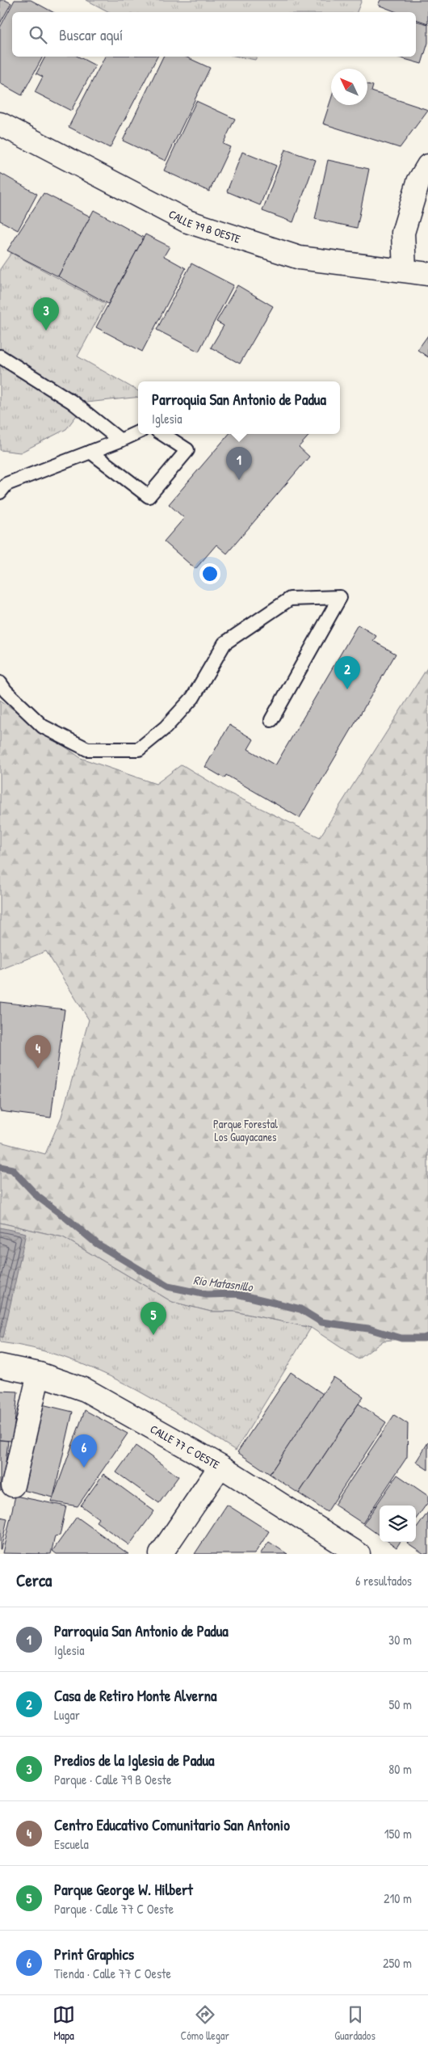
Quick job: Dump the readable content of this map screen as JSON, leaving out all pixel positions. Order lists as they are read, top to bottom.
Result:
{
  "streets": {
    "street": ["CALLE 79 B OESTE", "CALLE 77 C OESTE"]
  },
  "water": ["Río Matasnillo"],
  "parks": ["Parque Forestal Los Guayacanes"],
  "north": "top left",
  "page": {
    "search": "Buscar aquí",
    "pins": [
      "3",
      "1",
      "2",
      "4",
      "5",
      "6"
    ],
    "popup": ["Parroquia San Antonio de Padua", "Iglesia"],
    "heading": ["Cerca", "6 resultados"],
    "list": [
      {
        "mark": "1",
        "name": "Parroquia San Antonio de Padua",
        "note": "Iglesia",
        "value": "30 m"
      },
      {
        "mark": "2",
        "name": "Casa de Retiro Monte Alverna",
        "note": "Lugar",
        "value": "50 m"
      },
      {
        "mark": "3",
        "name": "Predios de la Iglesia de Padua",
        "note": "Parque · Calle 79 B Oeste",
        "value": "80 m"
      },
      {
        "mark": "4",
        "name": "Centro Educativo Comunitario San Antonio",
        "note": "Escuela",
        "value": "150 m"
      },
      {
        "mark": "5",
        "name": "Parque George W. Hilbert",
        "note": "Parque · Calle 77 C Oeste",
        "value": "210 m"
      },
      {
        "mark": "6",
        "name": "Print Graphics",
        "note": "Tienda · Calle 77 C Oeste",
        "value": "250 m"
      }
    ],
    "nav": ["Mapa", "Cómo llegar", "Guardados"]
  }
}
